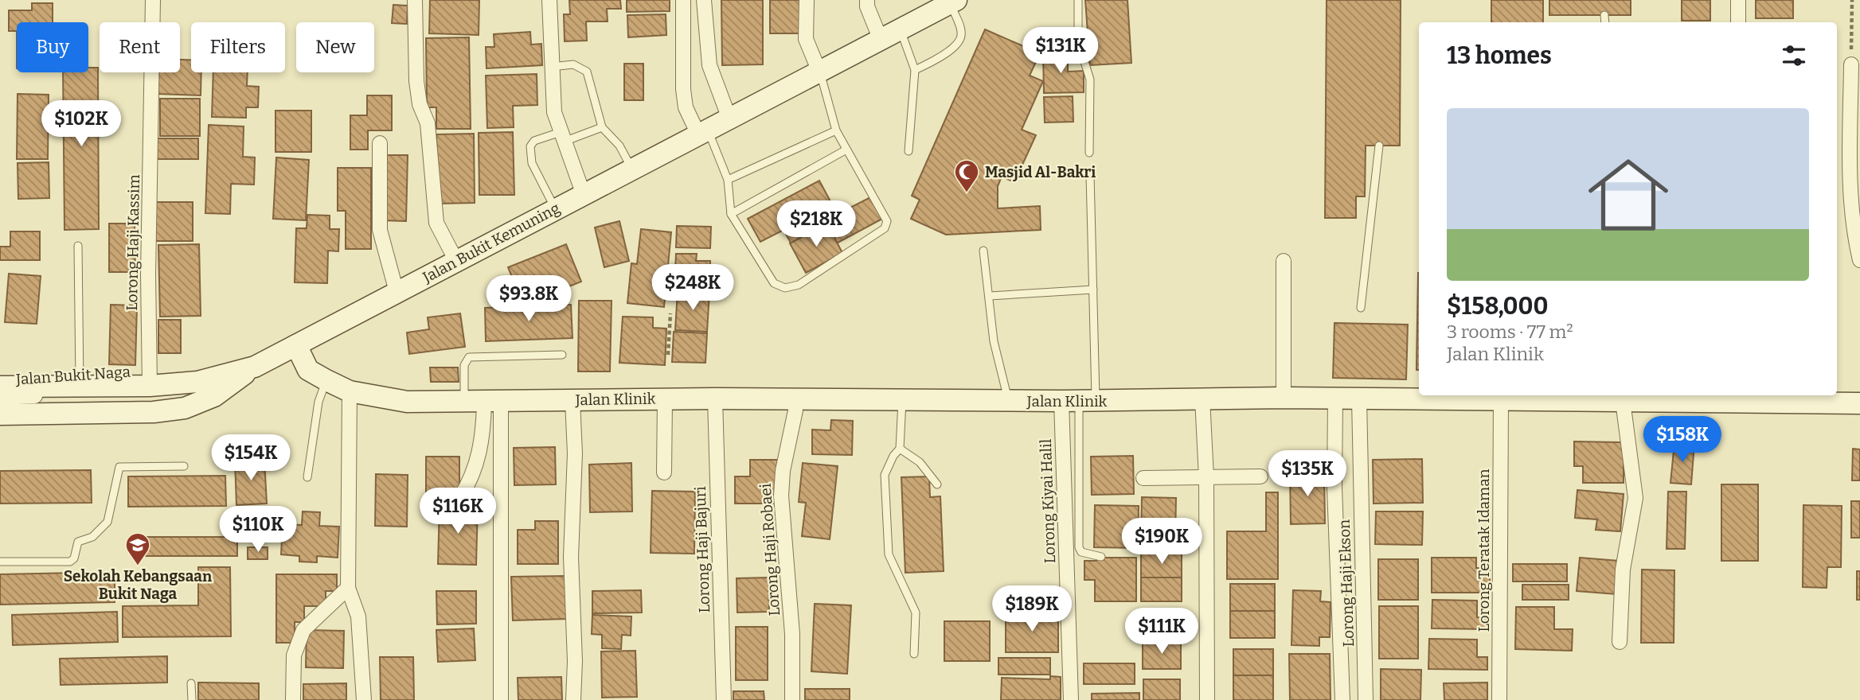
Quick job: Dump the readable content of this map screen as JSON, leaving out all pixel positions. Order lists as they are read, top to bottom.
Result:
{
  "streets": {
    "street": [
      "Lorong Haji Kassim",
      "Jalan Bukit Kemuning",
      "Jalan Bukit Naga",
      "Jalan Klinik",
      "Lorong Kiyai Halil",
      "Lorong Haji Bajuri",
      "Lorong Haji Robaei",
      "Lorong Teratak Idaman",
      "Lorong Haji Ekson"
    ]
  },
  "crossings": [
    ["Lorong Haji Kassim", "Jalan Bukit Kemuning"],
    ["Lorong Haji Kassim", "Jalan Bukit Naga"],
    ["Jalan Bukit Kemuning", "Jalan Bukit Naga"],
    ["Jalan Bukit Kemuning", "Jalan Klinik"],
    ["Jalan Klinik", "Lorong Kiyai Halil"],
    ["Jalan Klinik", "Lorong Haji Bajuri"],
    ["Jalan Klinik", "Lorong Haji Robaei"],
    ["Jalan Klinik", "Lorong Teratak Idaman"],
    ["Jalan Klinik", "Lorong Haji Ekson"]
  ],
  "places": {
    "mosque": ["Masjid Al-Bakri"],
    "school or university": ["Sekolah Kebangsaan Bukit Naga"]
  },
  "page": {
    "chip": [
      "Buy",
      "Rent",
      "Filters",
      "New"
    ],
    "heading": "13 homes",
    "price": [
      "$131K",
      "$102K",
      "$218K",
      "$248K",
      "$93.8K",
      "$158K",
      "$154K",
      "$135K",
      "$116K",
      "$110K",
      "$190K",
      "$189K",
      "$111K"
    ],
    "list": [
      {
        "name": "$158,000",
        "note": "3 rooms · 77 m² · Jalan Klinik"
      }
    ]
  }
}
